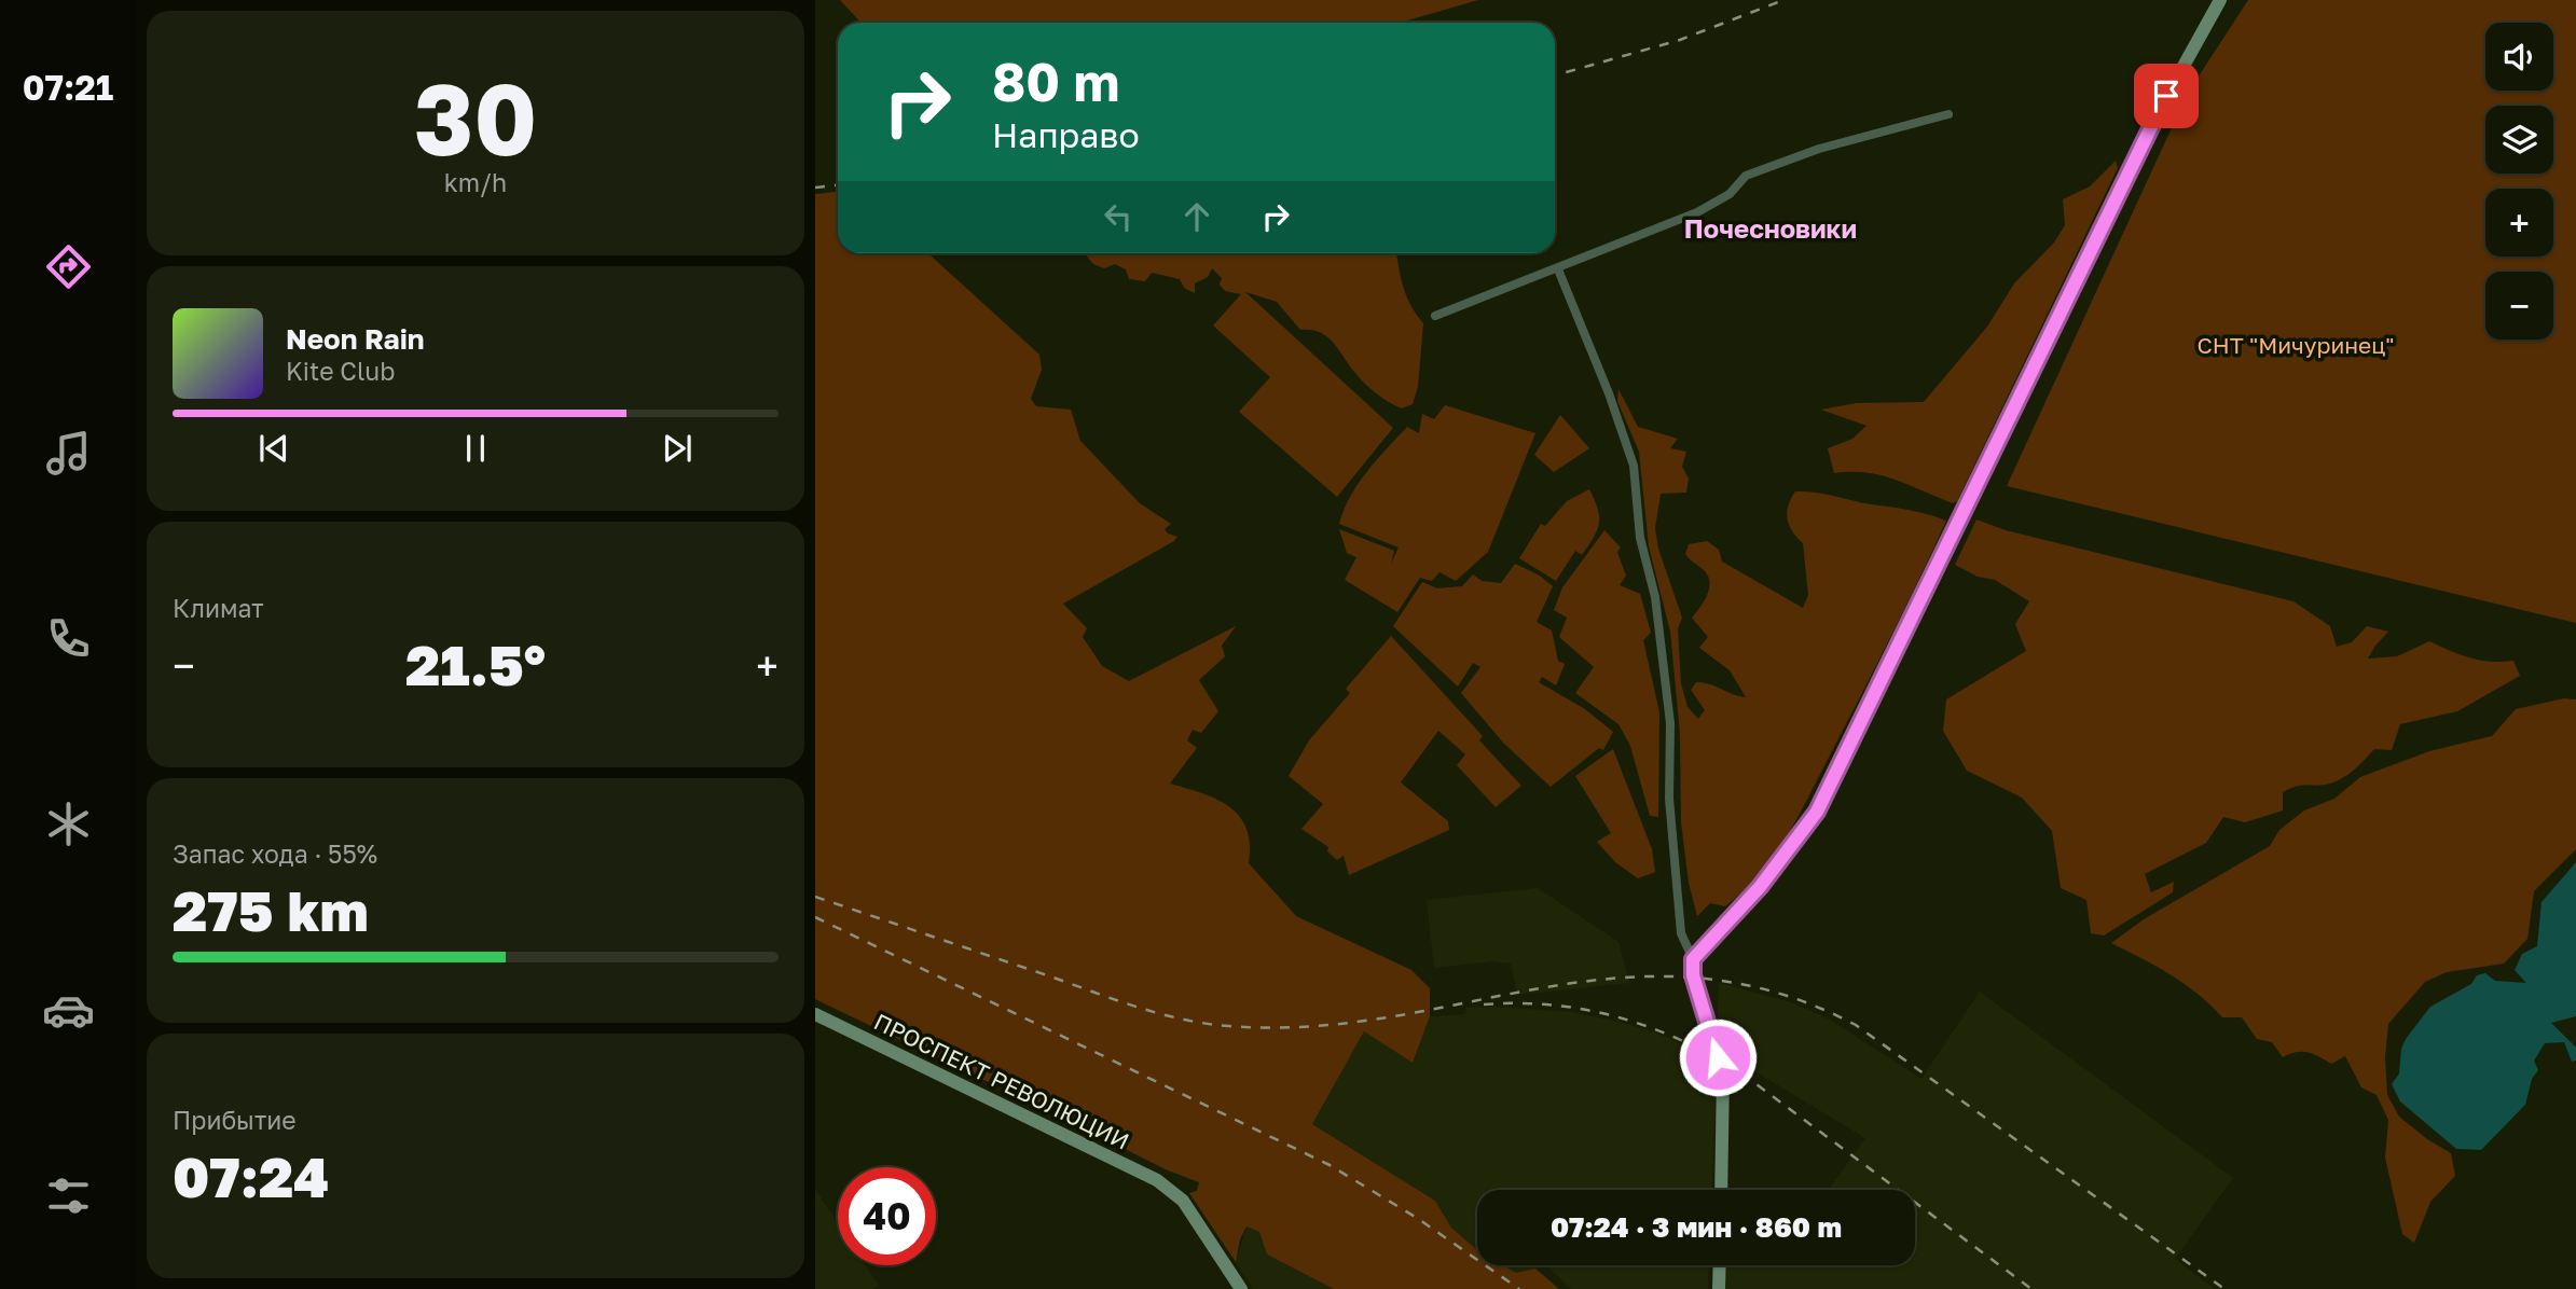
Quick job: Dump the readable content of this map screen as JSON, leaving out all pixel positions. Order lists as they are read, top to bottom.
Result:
{
  "streets": {
    "street": ["ПРОСПЕКТ РЕВОЛЮЦИИ"]
  },
  "districts": ["Почесновики"],
  "parks": ["СНТ \"Мичуринец\""],
  "page": {
    "tabs": "07:21",
    "tile": [
      ["30", "km/h"],
      "Климат",
      ["Запас хода · 55%", "275 km"],
      ["Прибытие", "07:24"]
    ],
    "map_buttons": ["+", "−"],
    "turn": ["80 m", "Направо"],
    "song": ["Neon Rain", "Kite Club"],
    "heat": ["−", "21.5°", "+"],
    "limit": "40",
    "trip": "07:24 · 3 мин · 860 m"
  }
}
